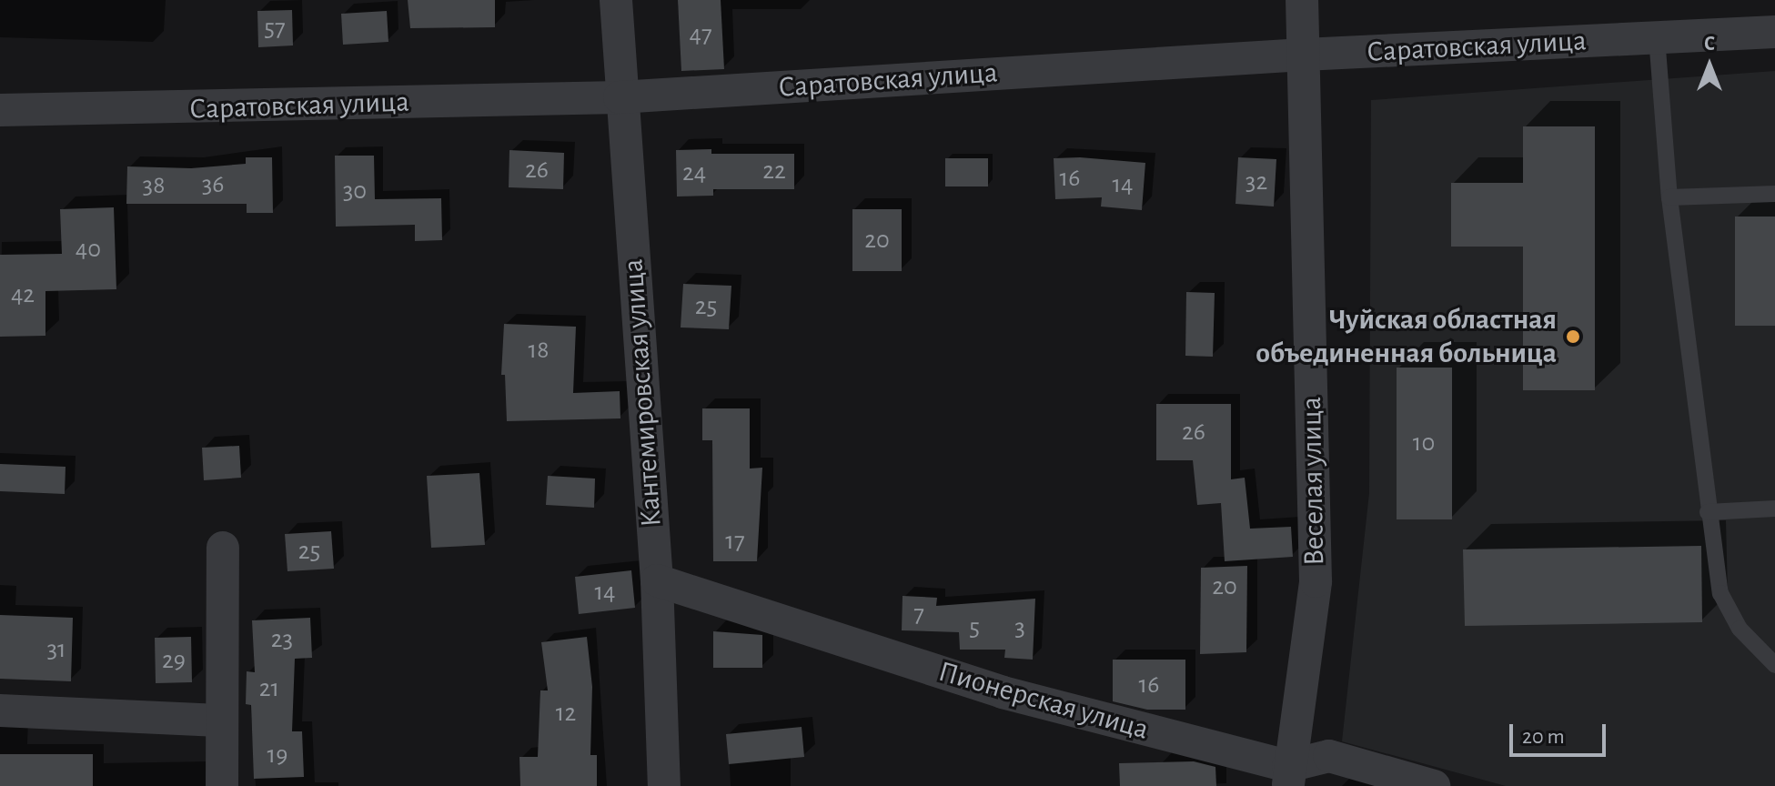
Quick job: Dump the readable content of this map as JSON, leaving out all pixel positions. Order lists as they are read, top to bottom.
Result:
{
  "streets": {
    "street": [
      "Саратовская улица",
      "Кантемировская улица",
      "Веселая улица",
      "Пионерская улица"
    ]
  },
  "crossings": [
    ["Саратовская улица", "Кантемировская улица"],
    ["Саратовская улица", "Веселая улица"],
    ["Кантемировская улица", "Пионерская улица"],
    ["Веселая улица", "Пионерская улица"]
  ],
  "places": ["Чуйская областная объединенная больница"],
  "house_numbers": [
    "57",
    "47",
    "26",
    "22",
    "24",
    "16",
    "32",
    "36",
    "14",
    "38",
    "30",
    "20",
    "40",
    "42",
    "25",
    "18",
    "26",
    "10",
    "17",
    "25",
    "20",
    "14",
    "7",
    "5",
    "3",
    "23",
    "31",
    "29",
    "16",
    "21",
    "12",
    "19"
  ],
  "scale_bar": "20 m",
  "north": "top"
}
